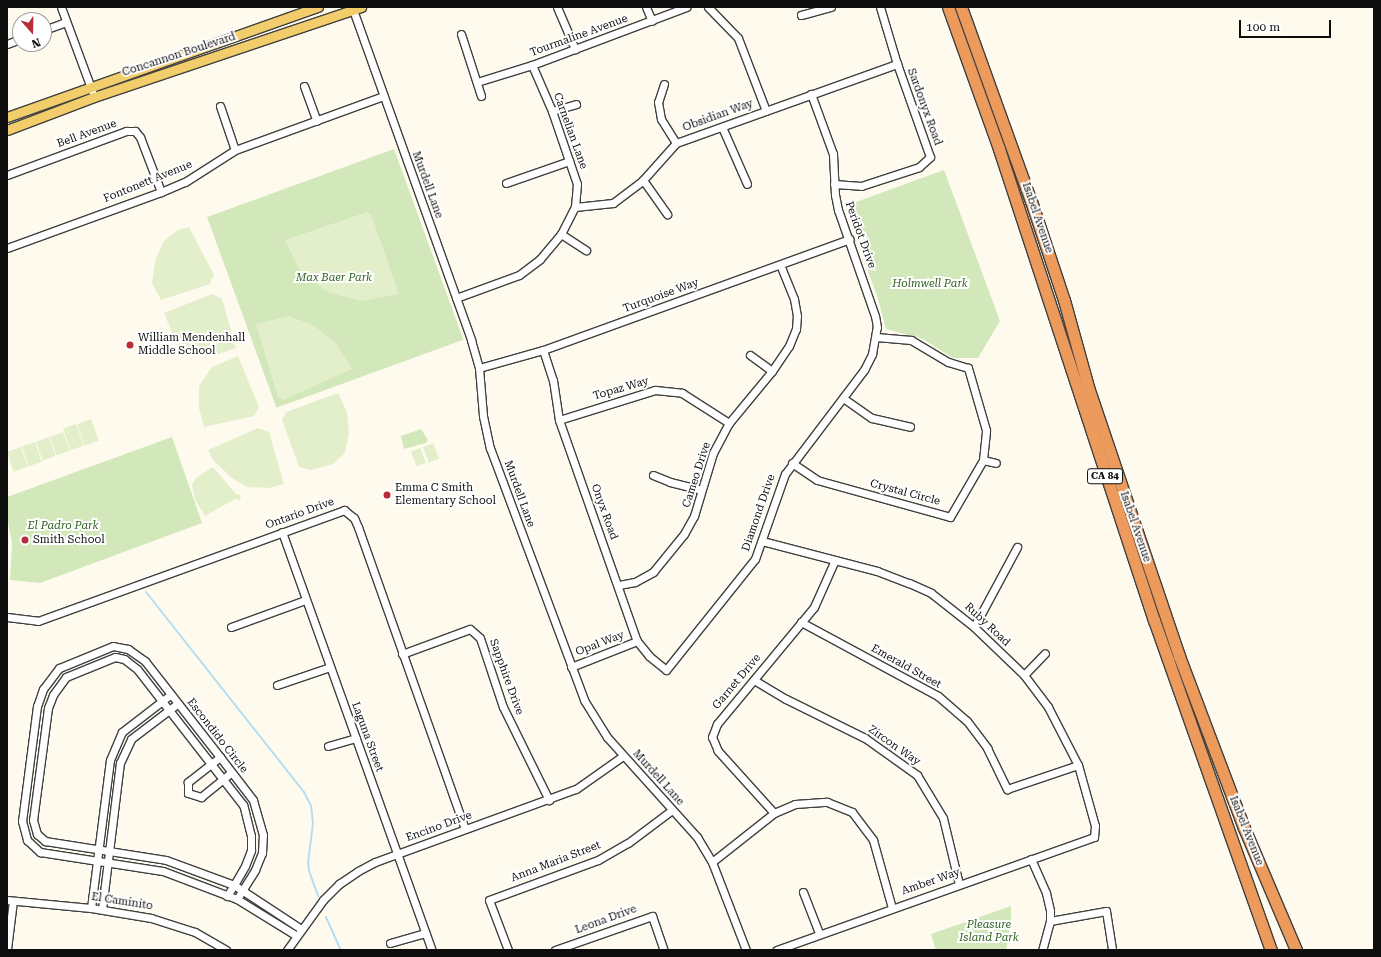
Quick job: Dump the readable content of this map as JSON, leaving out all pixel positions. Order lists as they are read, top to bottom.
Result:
{
  "streets": {
    "highway": ["Isabel Avenue", "CA 84"],
    "main road": ["Concannon Boulevard"],
    "street": [
      "Tourmaline Avenue",
      "Sardonyx Road",
      "Obsidian Way",
      "Carnelian Lane",
      "Bell Avenue",
      "Fontonett Avenue",
      "Murdell Lane",
      "Peridot Drive",
      "Turquoise Way",
      "Topaz Way",
      "Cameo Drive",
      "Crystal Circle",
      "Onyx Road",
      "Diamond Drive",
      "Ontario Drive",
      "Ruby Road",
      "Opal Way",
      "Emerald Street",
      "Sapphire Drive",
      "Garnet Drive",
      "Escondido Circle",
      "Laguna Street",
      "Zircon Way",
      "Encino Drive",
      "Anna Maria Street",
      "Amber Way",
      "El Caminito",
      "Leona Drive"
    ]
  },
  "crossings": [
    ["Tourmaline Avenue", "Carnelian Lane"],
    ["Concannon Boulevard", "Murdell Lane"],
    ["Sardonyx Road", "Obsidian Way"],
    ["Sardonyx Road", "Peridot Drive"],
    ["Obsidian Way", "Carnelian Lane"],
    ["Obsidian Way", "Peridot Drive"],
    ["Bell Avenue", "Fontonett Avenue"],
    ["Fontonett Avenue", "Murdell Lane"],
    ["Murdell Lane", "Turquoise Way"],
    ["Murdell Lane", "Opal Way"],
    ["Murdell Lane", "Encino Drive"],
    ["Murdell Lane", "Anna Maria Street"],
    ["Peridot Drive", "Turquoise Way"],
    ["Peridot Drive", "Crystal Circle"],
    ["Peridot Drive", "Diamond Drive"],
    ["Turquoise Way", "Cameo Drive"],
    ["Turquoise Way", "Onyx Road"],
    ["Topaz Way", "Cameo Drive"],
    ["Topaz Way", "Onyx Road"],
    ["Cameo Drive", "Onyx Road"],
    ["Crystal Circle", "Diamond Drive"],
    ["Onyx Road", "Diamond Drive"],
    ["Onyx Road", "Opal Way"],
    ["Diamond Drive", "Ruby Road"],
    ["Ontario Drive", "Sapphire Drive"],
    ["Ontario Drive", "Laguna Street"],
    ["Ontario Drive", "Encino Drive"],
    ["Ruby Road", "Emerald Street"],
    ["Ruby Road", "Garnet Drive"],
    ["Ruby Road", "Amber Way"],
    ["Emerald Street", "Garnet Drive"],
    ["Sapphire Drive", "Encino Drive"],
    ["Garnet Drive", "Zircon Way"],
    ["Escondido Circle", "Encino Drive"],
    ["Laguna Street", "Encino Drive"],
    ["Zircon Way", "Amber Way"]
  ],
  "parks": [
    "Max Baer Park",
    "Holmwell Park",
    "El Padro Park",
    "Pleasure Island Park"
  ],
  "places": ["William Mendenhall Middle School", "Emma C Smith Elementary School", "Smith School"],
  "scale_bar": "100 m",
  "north": "bottom"
}
